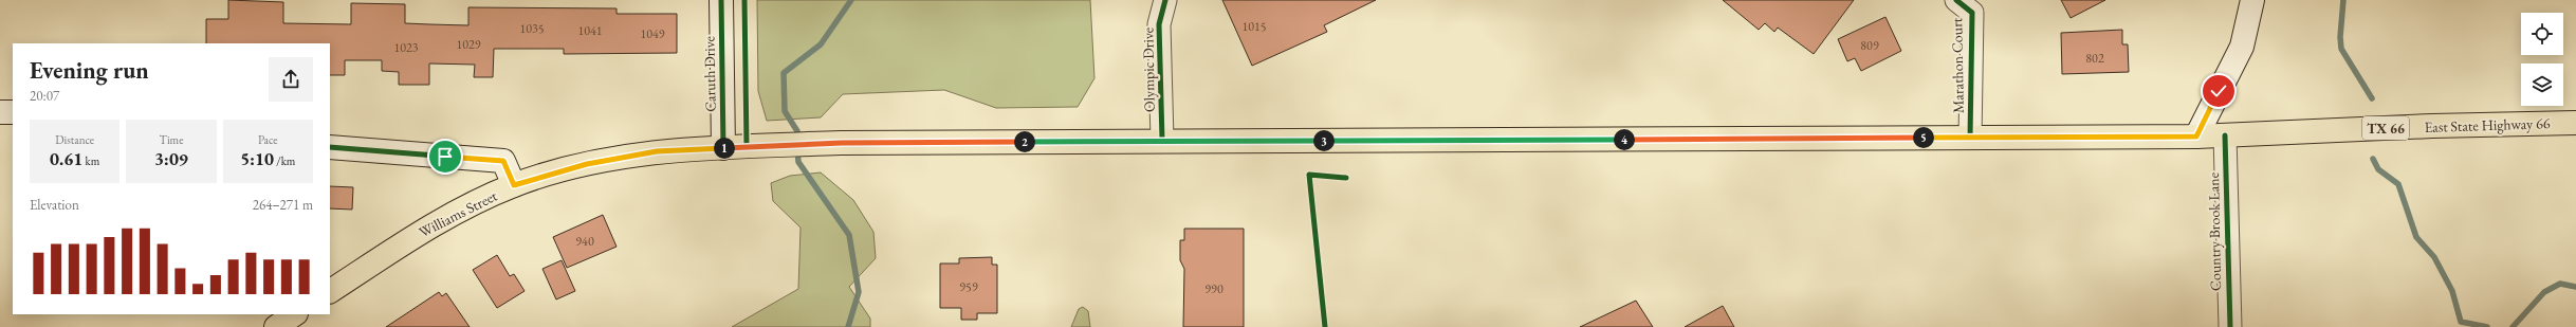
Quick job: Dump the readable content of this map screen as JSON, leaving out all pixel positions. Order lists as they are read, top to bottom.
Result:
{
  "streets": {
    "main road": ["East State Highway 66", "TX 66", "Williams Street"],
    "street": [
      "Marathon Court",
      "Olympic Drive",
      "Caruth Drive",
      "Country Brook Lane"
    ]
  },
  "crossings": [
    ["Marathon Court", "Williams Street"],
    ["Olympic Drive", "Williams Street"],
    ["Caruth Drive", "Williams Street"],
    ["East State Highway 66", "Williams Street"],
    ["East State Highway 66", "Country Brook Lane"]
  ],
  "house_numbers": [
    "1015",
    "1035",
    "1041",
    "1049",
    "1029",
    "809",
    "1023",
    "802",
    "940",
    "959",
    "990"
  ],
  "page": {
    "heading": ["Evening run", "20:07"],
    "stats": [
      ["Distance", "0.61 km"],
      ["Time", "3:09"],
      ["Pace", "5:10 /km"]
    ],
    "pins": [
      "5",
      "4",
      "3",
      "2",
      "1"
    ],
    "chart": ["Elevation", "264–271 m"]
  }
}
